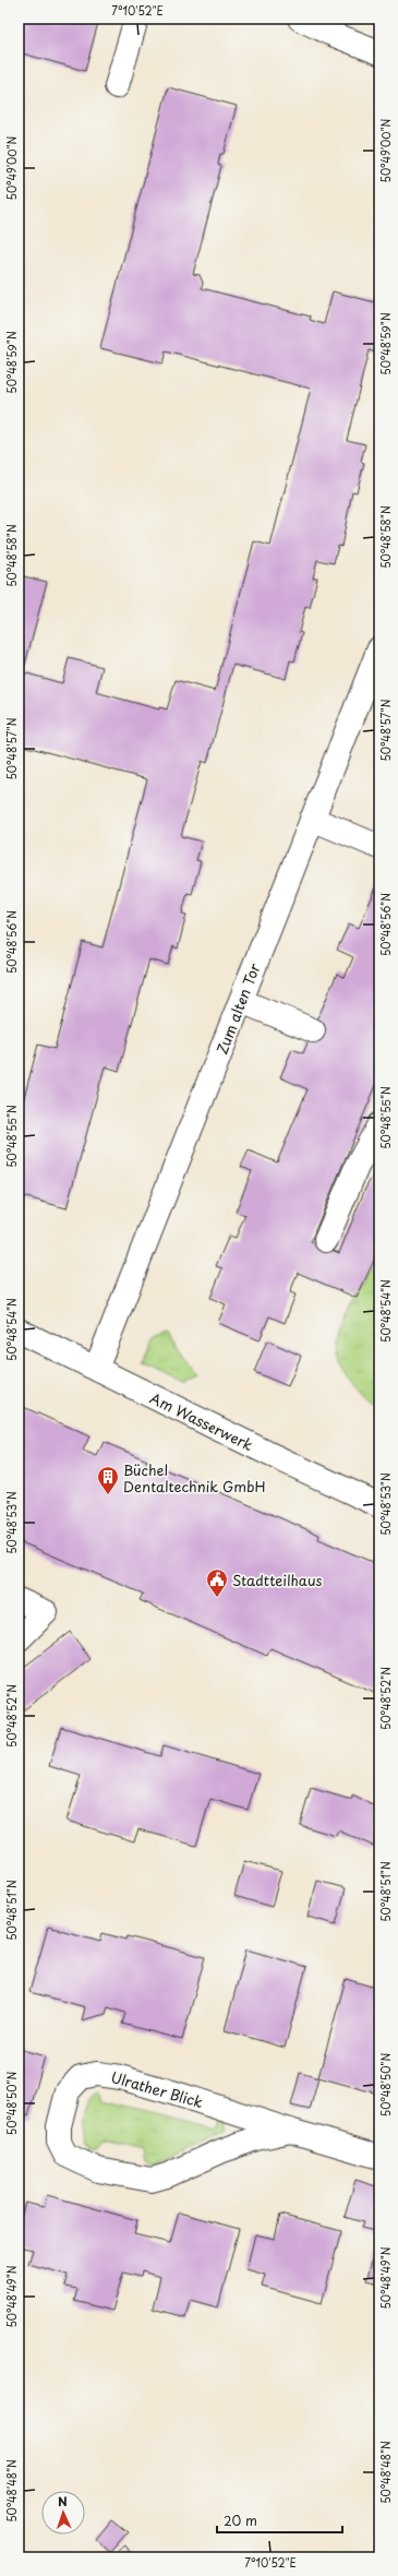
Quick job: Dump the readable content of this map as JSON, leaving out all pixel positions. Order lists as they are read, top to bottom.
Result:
{
  "streets": {
    "street": ["Zum alten Tor", "Am Wasserwerk", "Ulrather Blick"]
  },
  "crossings": [
    ["Zum alten Tor", "Am Wasserwerk"]
  ],
  "places": {
    "building": ["Büchel Dentaltechnik GmbH"],
    "public building": ["Stadtteilhaus"]
  },
  "scale_bar": "20 m",
  "north": "top",
  "coordinates": [
    "7°10'52\"E",
    "50°49'00\"N",
    "50°48'59\"N",
    "50°48'58\"N",
    "50°48'57\"N",
    "50°48'56\"N",
    "50°48'55\"N",
    "50°48'54\"N",
    "50°48'53\"N",
    "50°48'52\"N",
    "50°48'51\"N",
    "50°48'50\"N",
    "50°48'49\"N",
    "50°48'48\"N"
  ]
}
